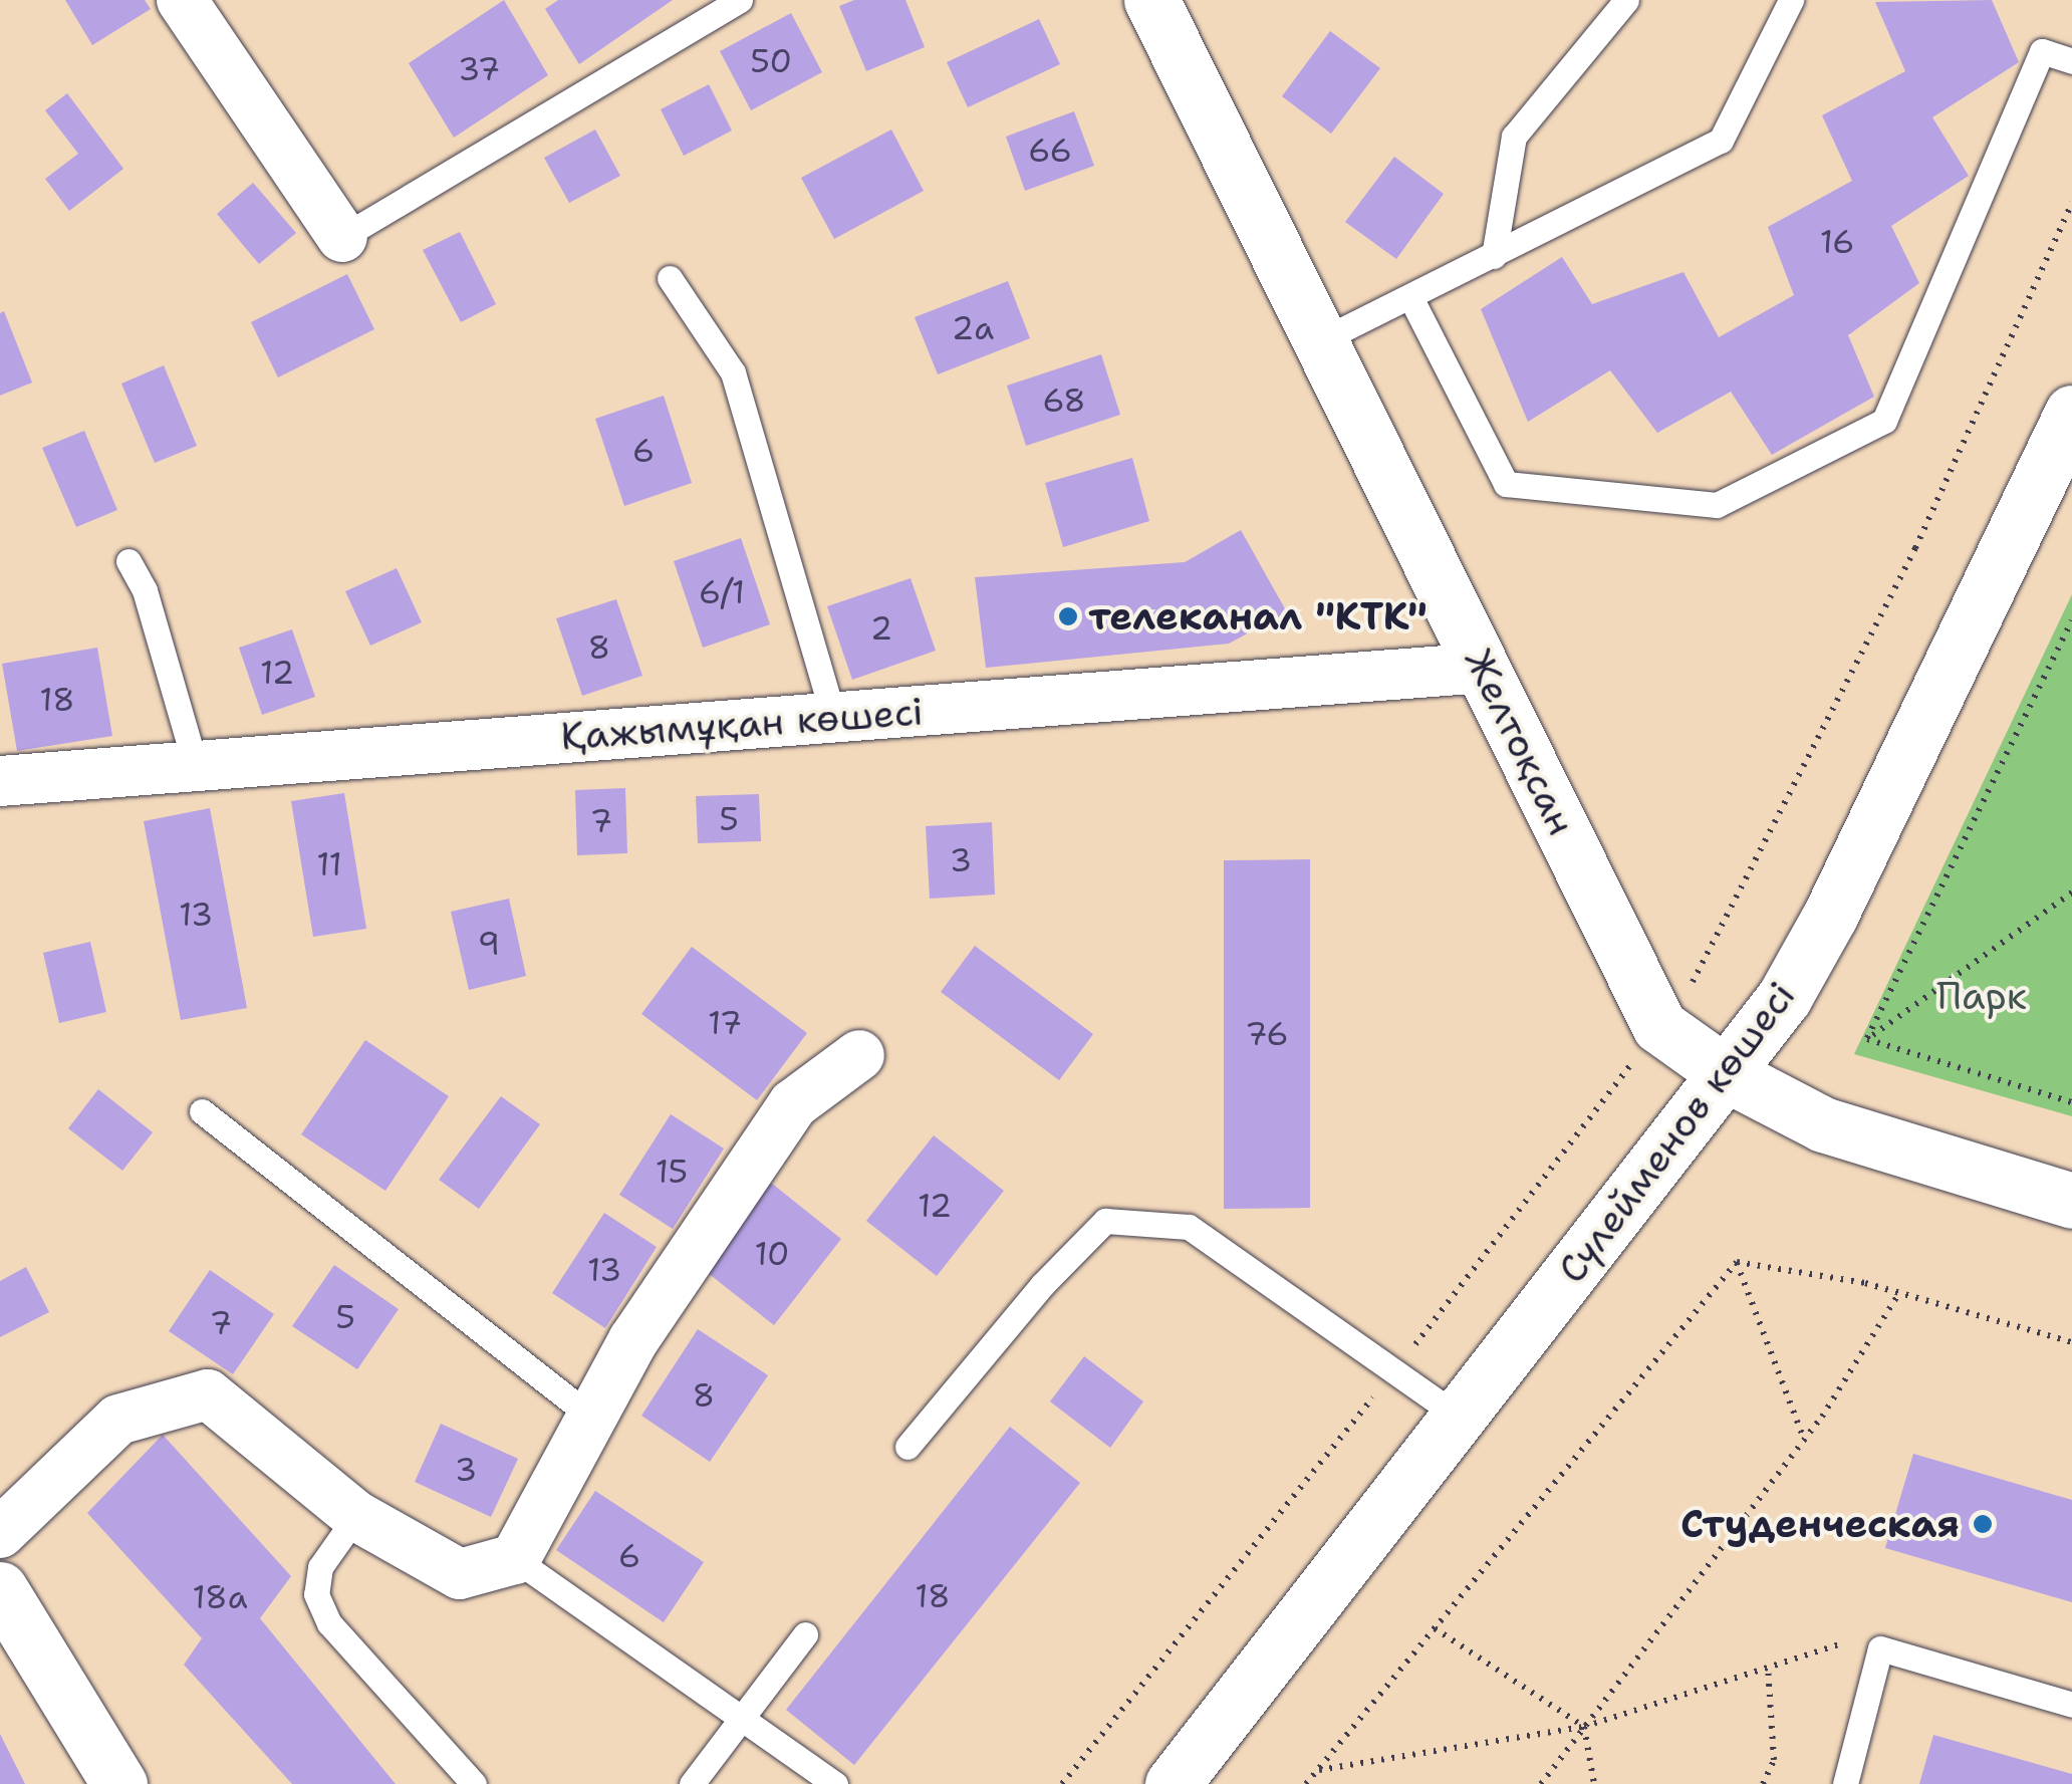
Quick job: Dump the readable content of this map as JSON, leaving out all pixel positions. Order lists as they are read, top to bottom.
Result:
{
  "streets": {
    "street": ["Қажымұқан көшесі", "Желтоқсан", "Сүлейменов көшесі"]
  },
  "crossings": [
    ["Қажымұқан көшесі", "Желтоқсан"],
    ["Желтоқсан", "Сүлейменов көшесі"]
  ],
  "parks": ["Парк"],
  "places": ["телеканал \"КТК\"", "Студенческая"],
  "house_numbers": [
    "50",
    "37",
    "66",
    "16",
    "2а",
    "68",
    "6",
    "6/1",
    "2",
    "8",
    "12",
    "18",
    "5",
    "7",
    "3",
    "11",
    "13",
    "9",
    "17",
    "76",
    "15",
    "12",
    "10",
    "13",
    "5",
    "7",
    "8",
    "3",
    "6",
    "18",
    "18а"
  ]
}
